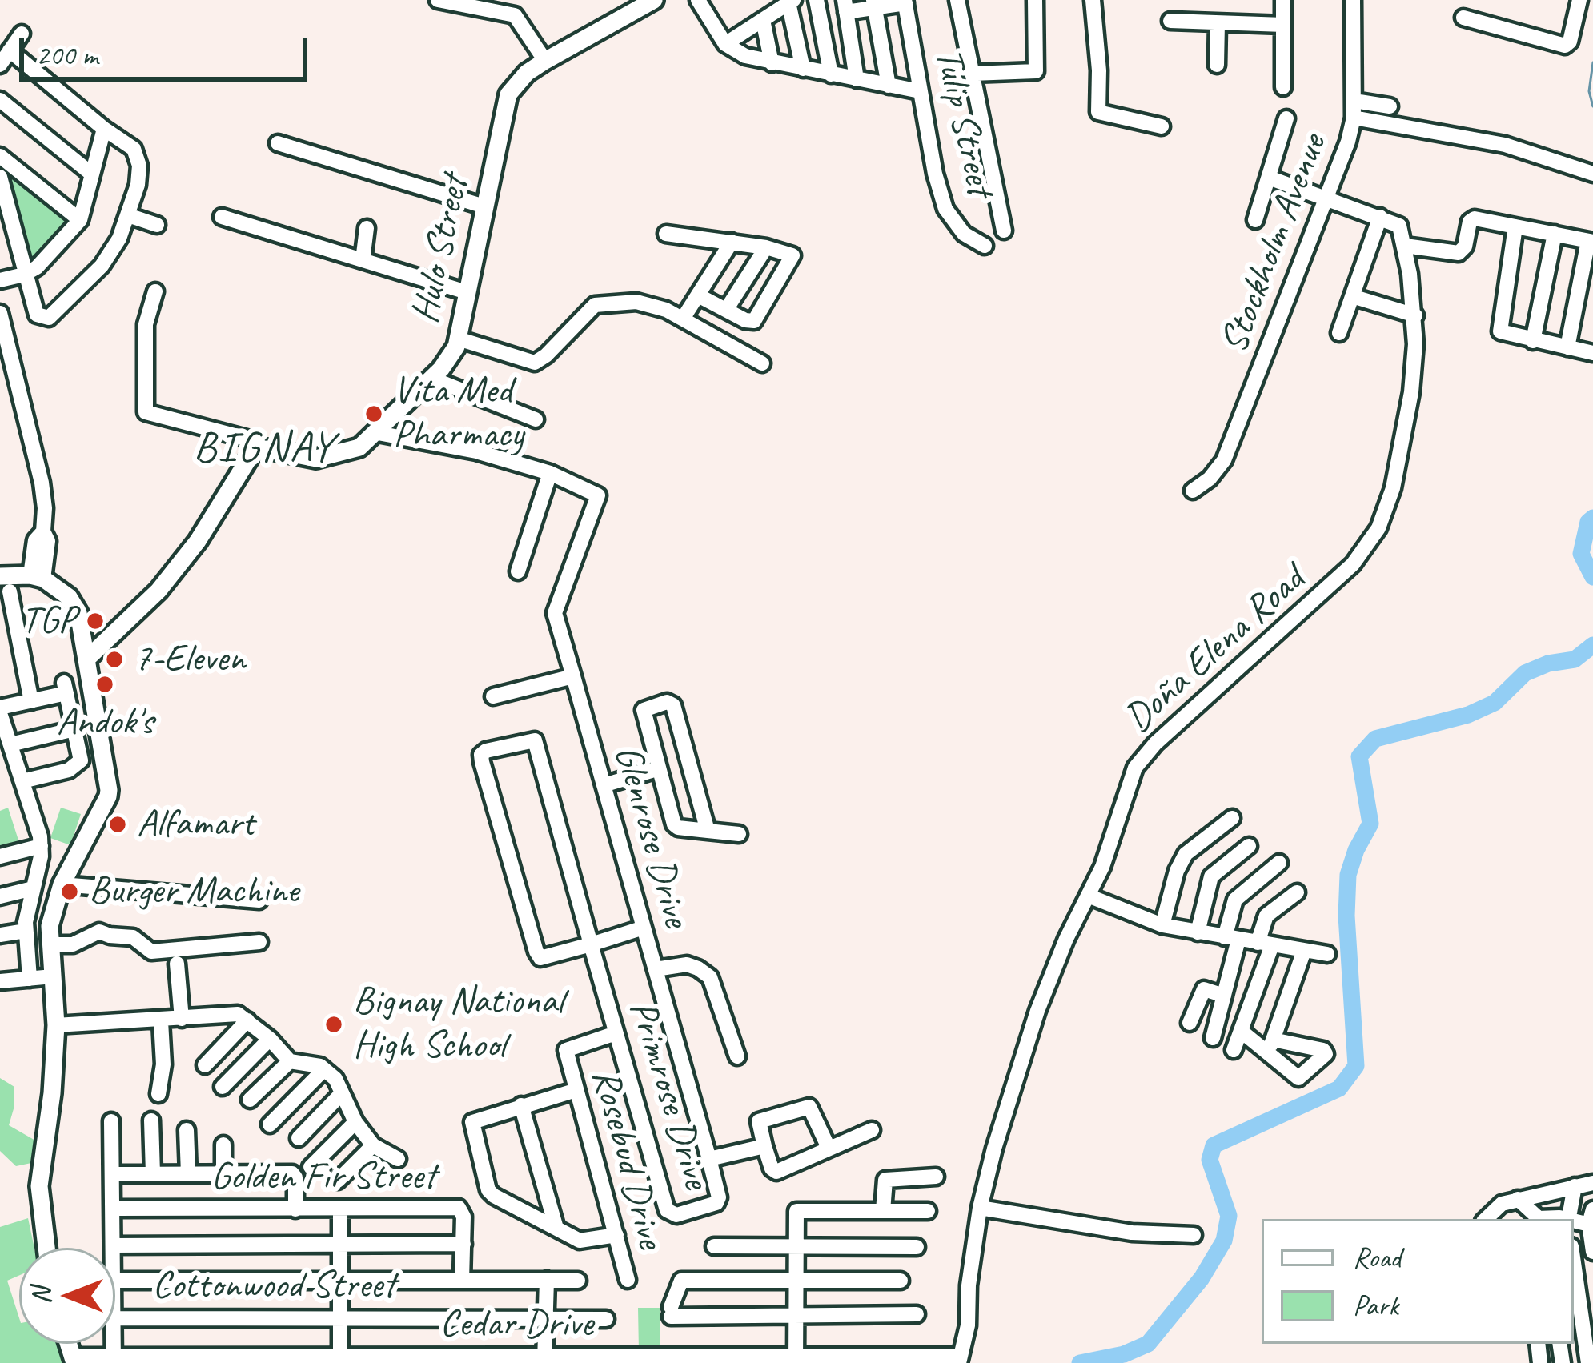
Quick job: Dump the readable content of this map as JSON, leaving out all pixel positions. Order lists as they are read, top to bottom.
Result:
{
  "streets": {
    "main road": ["Hulo Street"],
    "street": [
      "Tulip Street",
      "Stockholm Avenue",
      "Doña Elena Road",
      "Glenrose Drive",
      "Primrose Drive",
      "Rosebud Drive",
      "Golden Fir Street",
      "Cottonwood Street",
      "Cedar Drive"
    ]
  },
  "crossings": [
    ["Doña Elena Road", "Cedar Drive"],
    ["Glenrose Drive", "Primrose Drive"],
    ["Primrose Drive", "Rosebud Drive"]
  ],
  "districts": ["BIGNAY"],
  "places": [
    "Vita Med Pharmacy",
    "TGP",
    "7-Eleven",
    "Andok's",
    "Alfamart",
    "Burger Machine",
    "Bignay National High School"
  ],
  "legend": ["Road", "Park"],
  "scale_bar": "200 m",
  "north": "left"
}
